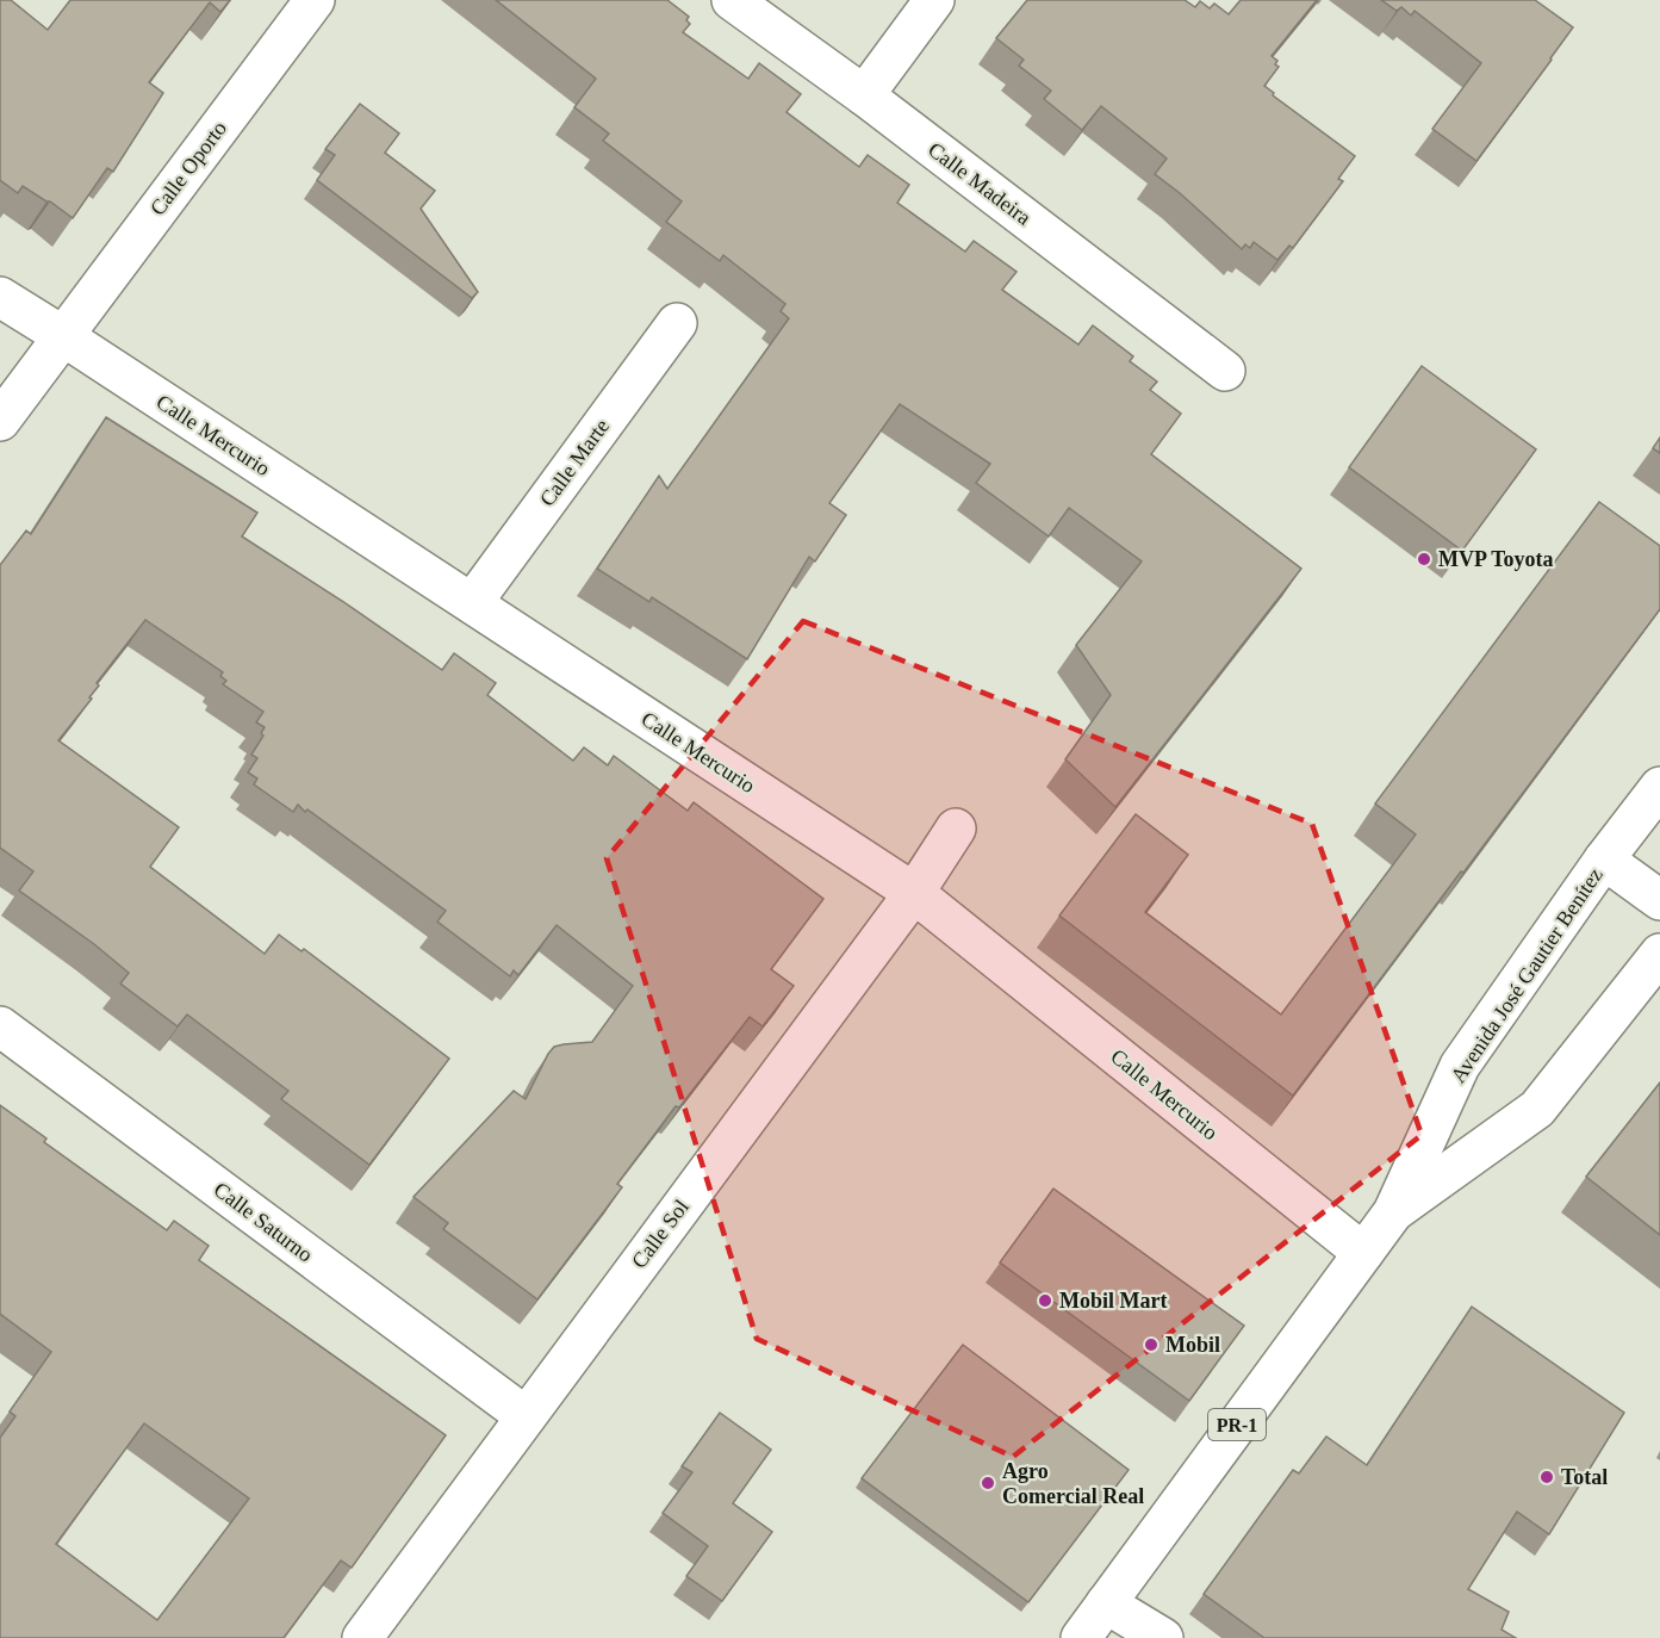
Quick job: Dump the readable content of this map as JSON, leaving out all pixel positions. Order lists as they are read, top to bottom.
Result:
{
  "streets": {
    "street": [
      "Calle Oporto",
      "Calle Madeira",
      "Calle Mercurio",
      "Calle Marte",
      "Avenida José Gautier Benítez",
      "Calle Saturno",
      "Calle Sol",
      "PR-1"
    ]
  },
  "crossings": [
    ["Calle Oporto", "Calle Mercurio"],
    ["Calle Mercurio", "Calle Marte"],
    ["Calle Mercurio", "Avenida José Gautier Benítez"],
    ["Calle Mercurio", "Calle Sol"],
    ["Calle Saturno", "Calle Sol"]
  ],
  "places": [
    "MVP Toyota",
    "Mobil Mart",
    "Mobil",
    "Total",
    "Agro Comercial Real"
  ]
}
